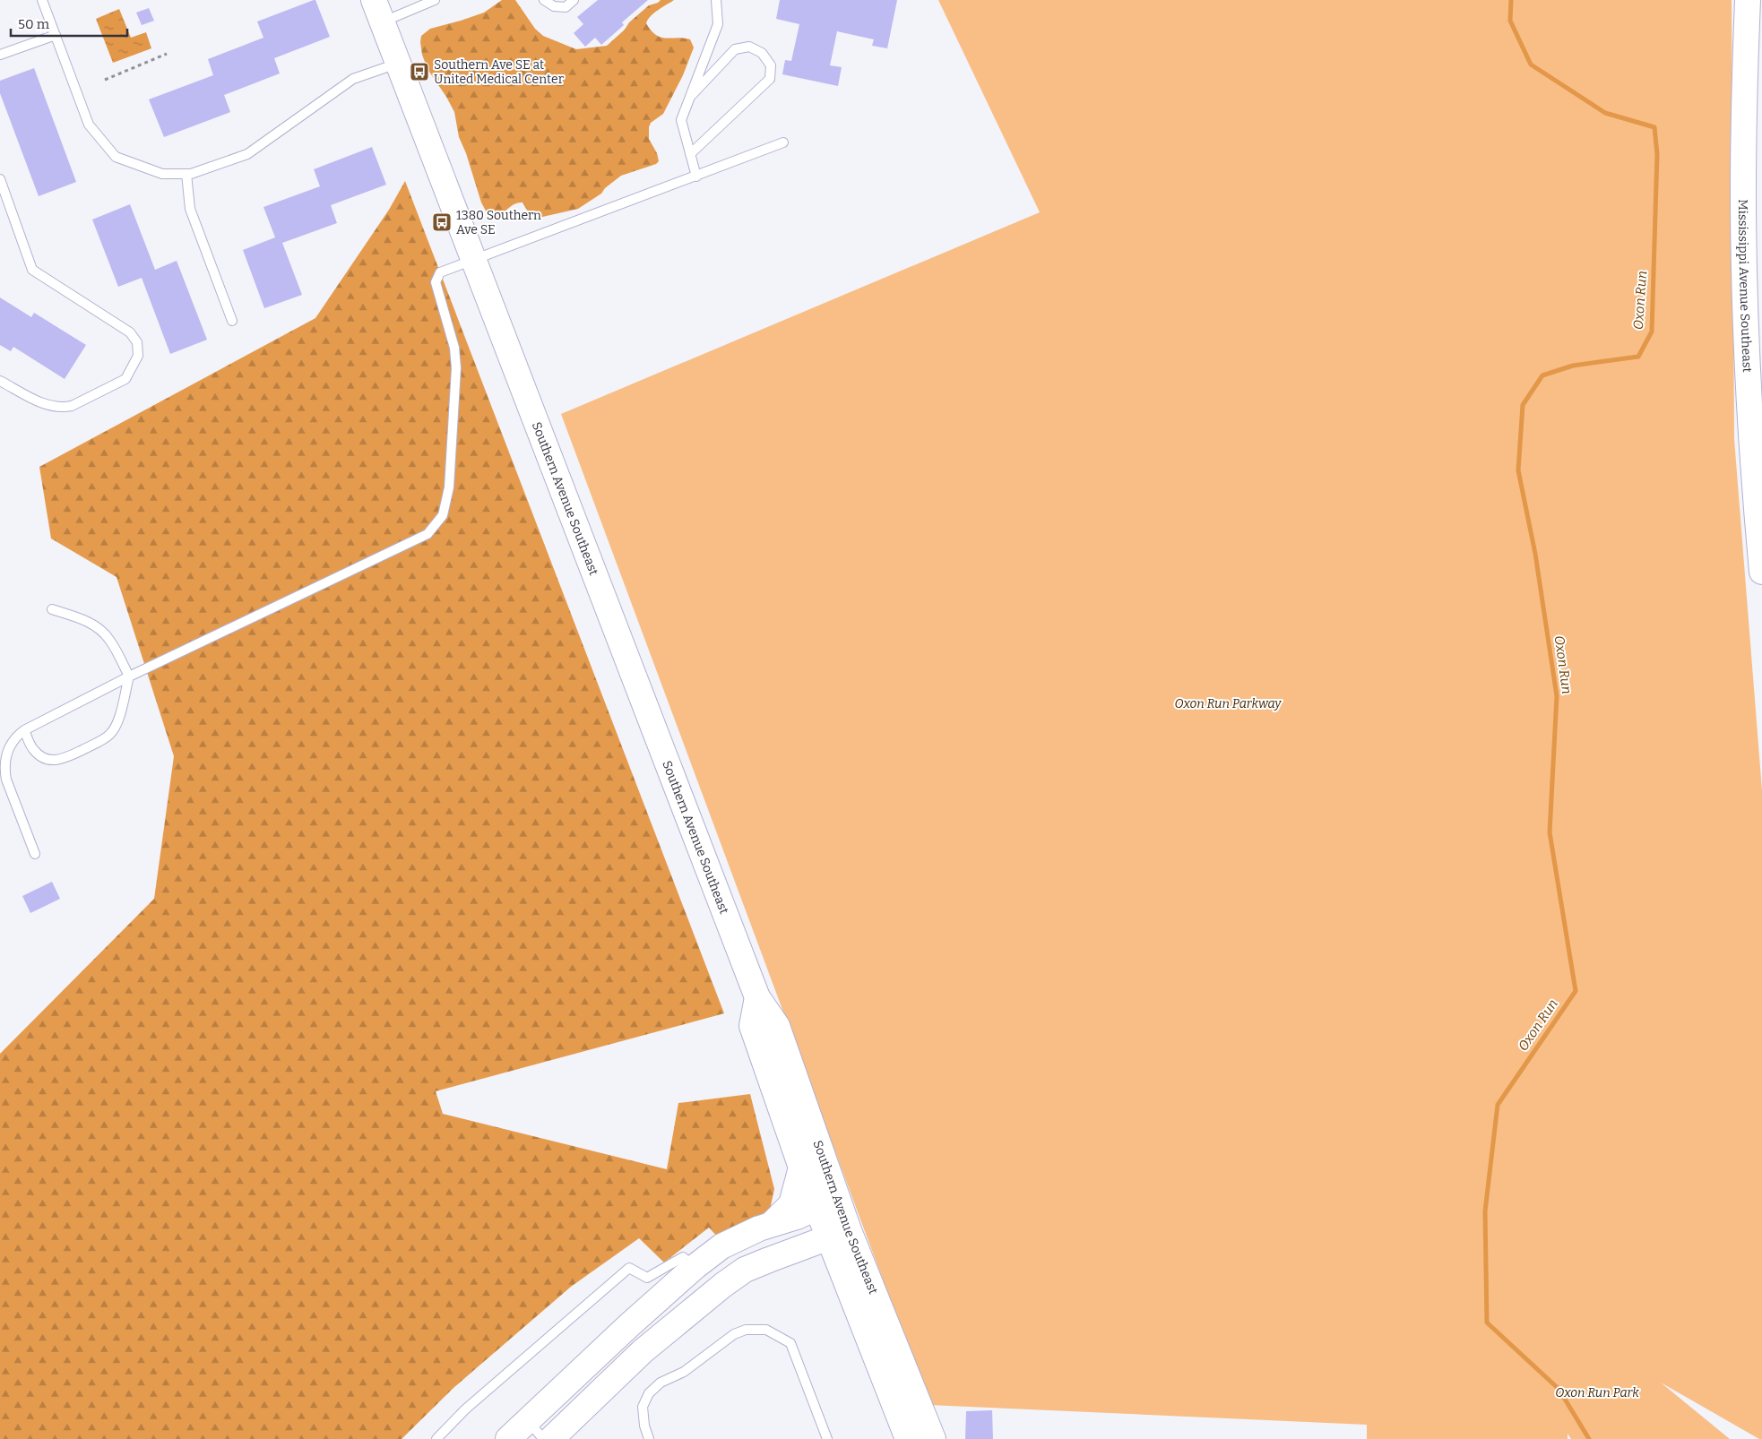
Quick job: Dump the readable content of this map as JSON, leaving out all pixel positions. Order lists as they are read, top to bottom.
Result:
{
  "streets": {
    "main road": ["Mississippi Avenue Southeast", "Southern Avenue Southeast"]
  },
  "water": ["Oxon Run"],
  "parks": ["Oxon Run Parkway", "Oxon Run Park"],
  "places": {
    "bus stop": ["Southern Ave SE at United Medical Center", "1380 Southern Ave SE"]
  },
  "scale_bar": "50 m"
}
